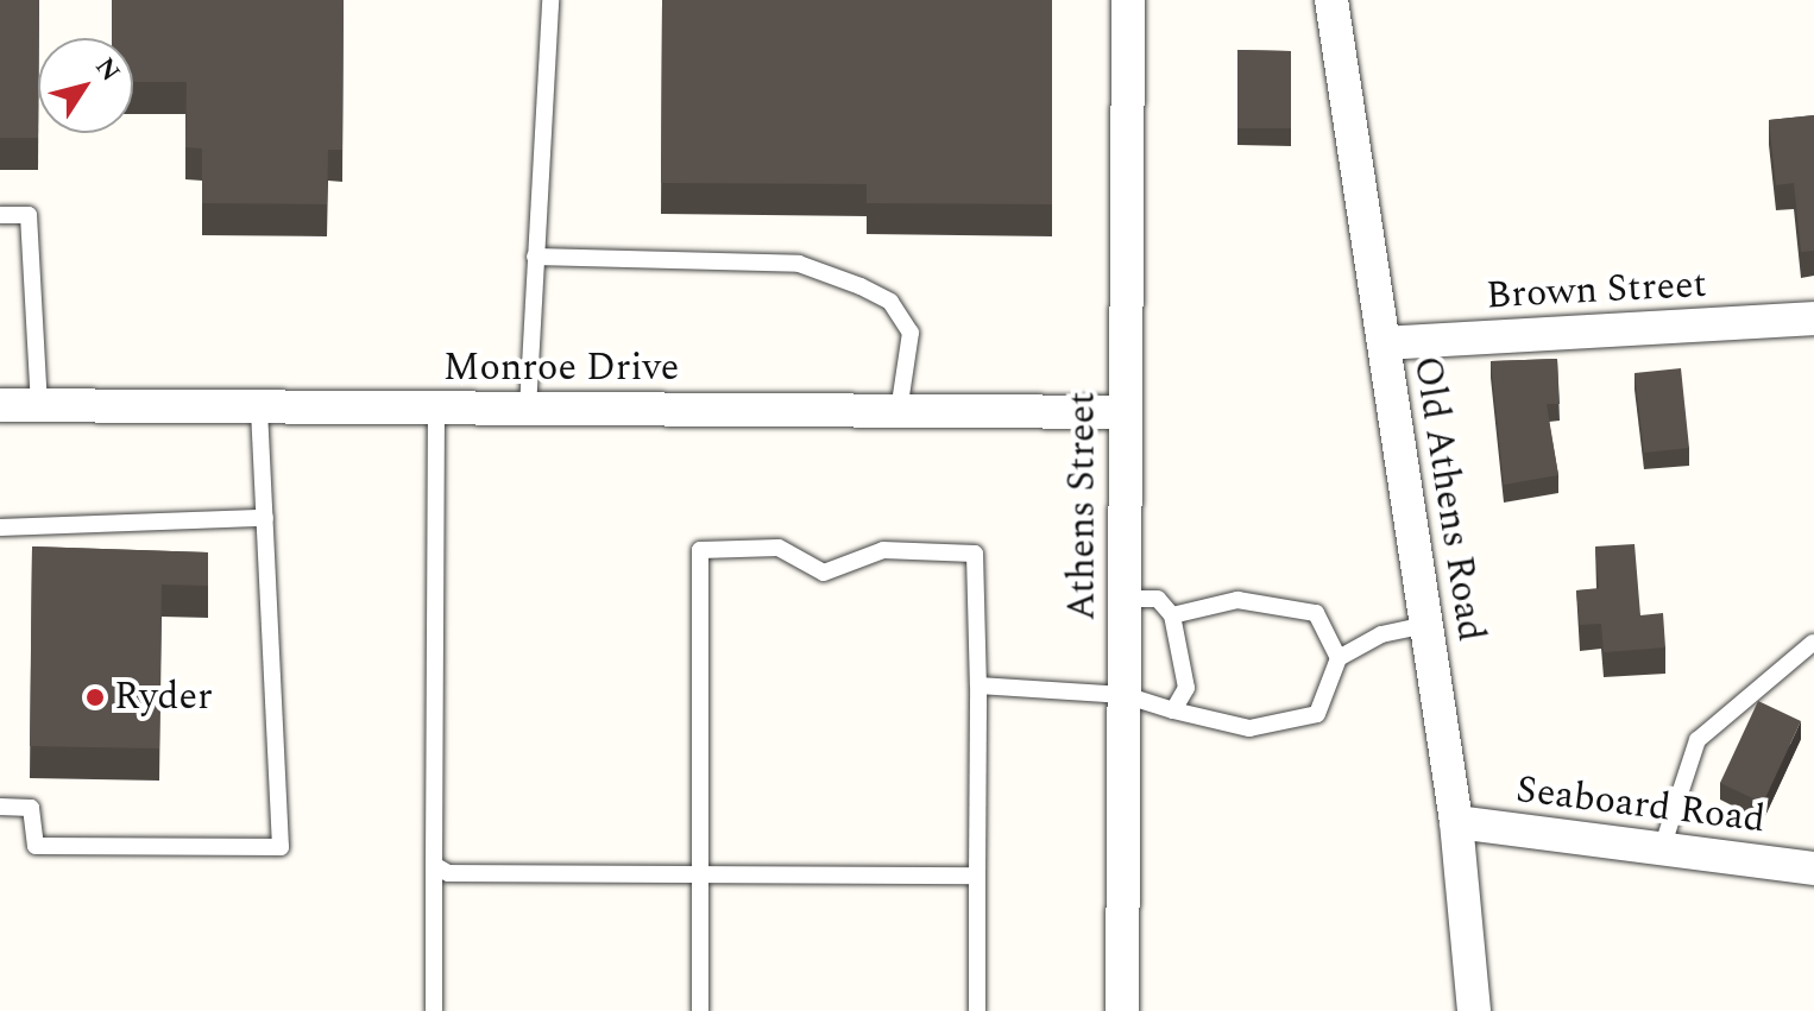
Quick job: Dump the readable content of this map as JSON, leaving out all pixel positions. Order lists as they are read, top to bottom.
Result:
{
  "streets": {
    "street": [
      "Brown Street",
      "Monroe Drive",
      "Old Athens Road",
      "Athens Street",
      "Seaboard Road"
    ]
  },
  "crossings": [
    ["Brown Street", "Old Athens Road"],
    ["Monroe Drive", "Athens Street"],
    ["Old Athens Road", "Seaboard Road"]
  ],
  "places": ["Ryder"],
  "north": "top right"
}
